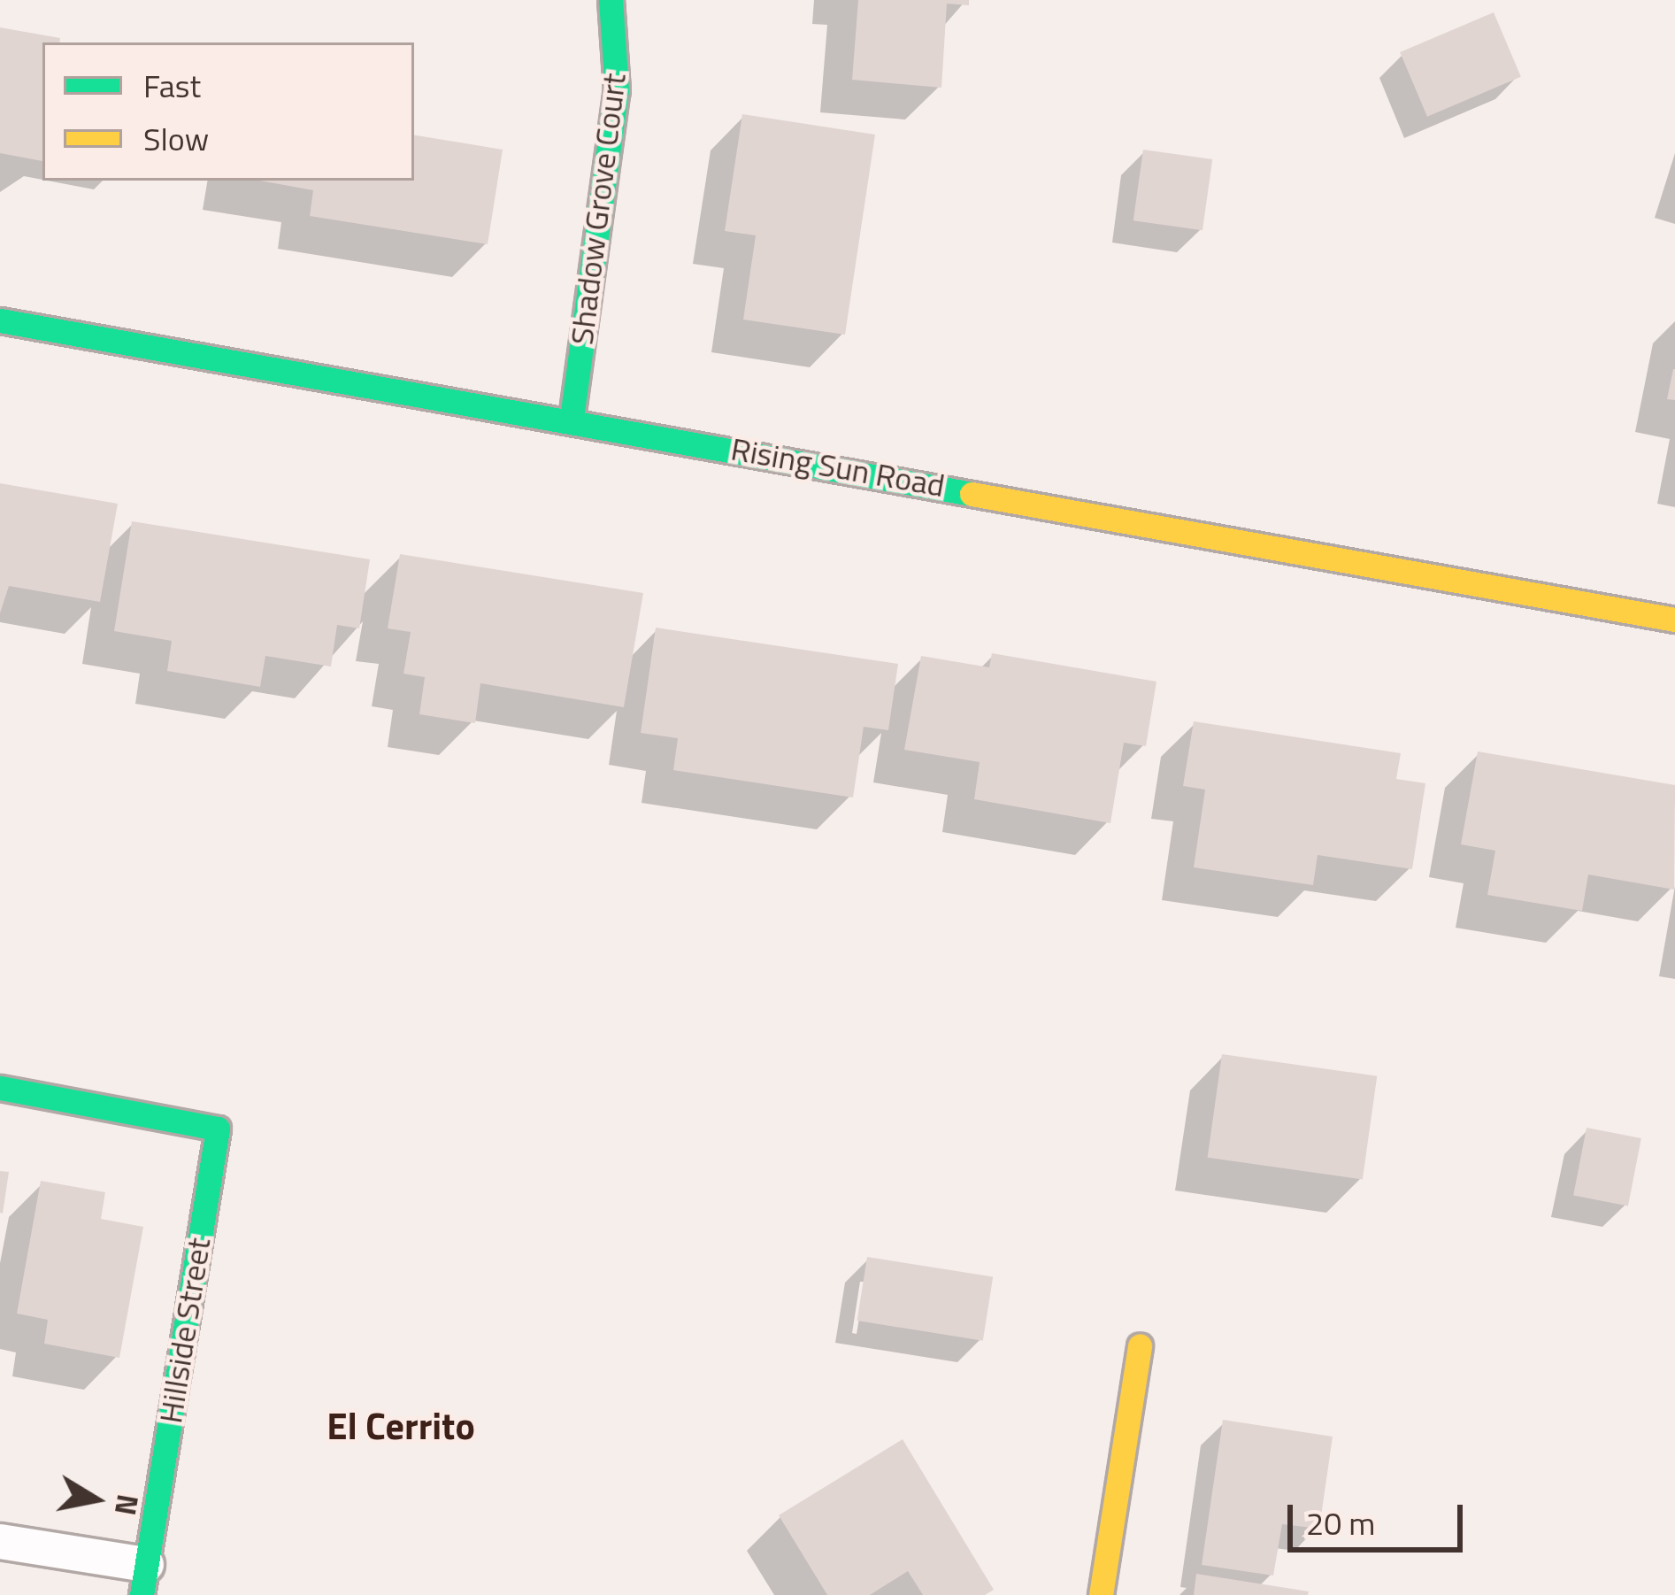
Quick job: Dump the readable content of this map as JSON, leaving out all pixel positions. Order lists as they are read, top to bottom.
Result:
{
  "streets": {
    "street": ["Shadow Grove Court", "Rising Sun Road", "Hillside Street"]
  },
  "crossings": [
    ["Shadow Grove Court", "Rising Sun Road"]
  ],
  "districts": ["El Cerrito"],
  "legend": ["Fast", "Slow"],
  "scale_bar": "20 m",
  "north": "right"
}
